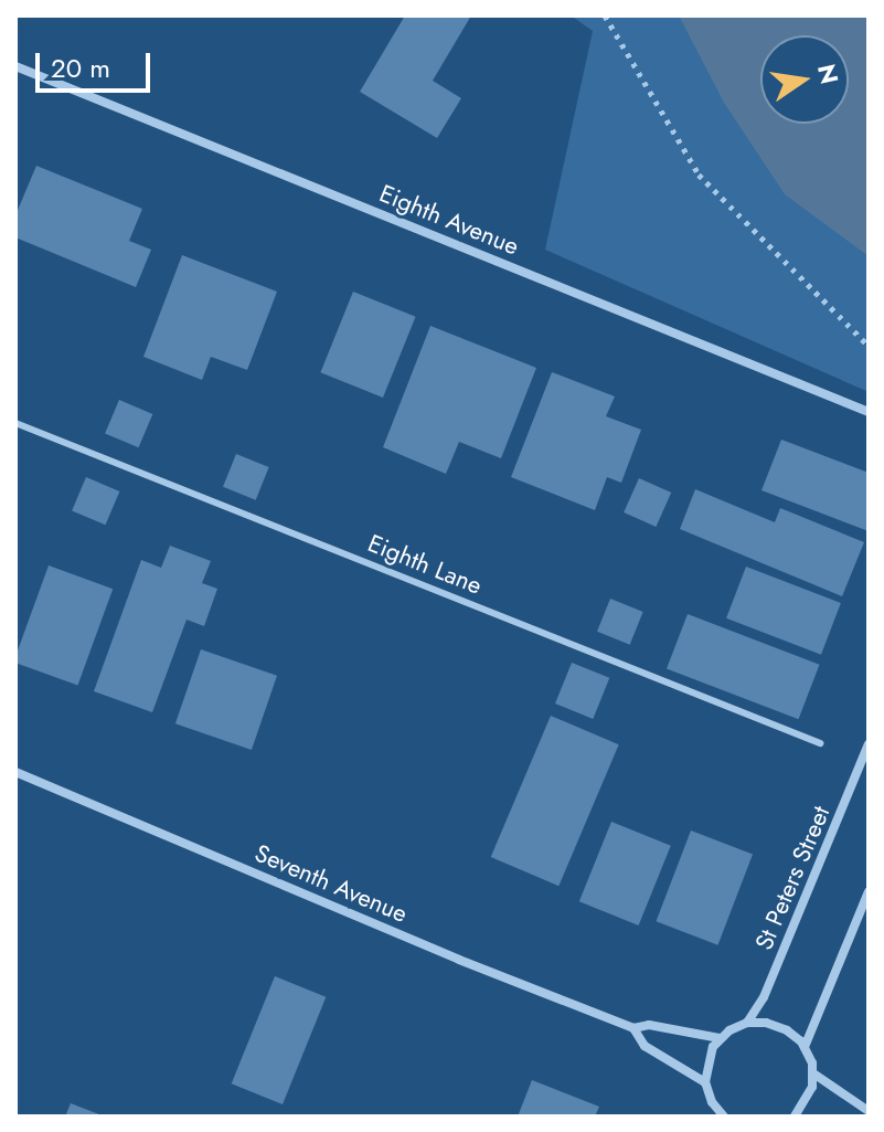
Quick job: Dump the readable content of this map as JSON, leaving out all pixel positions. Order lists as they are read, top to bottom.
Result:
{
  "streets": {
    "street": ["Eighth Avenue", "St Peters Street", "Seventh Avenue"],
    "lane": ["Eighth Lane"]
  },
  "scale_bar": "20 m",
  "north": "right"
}
